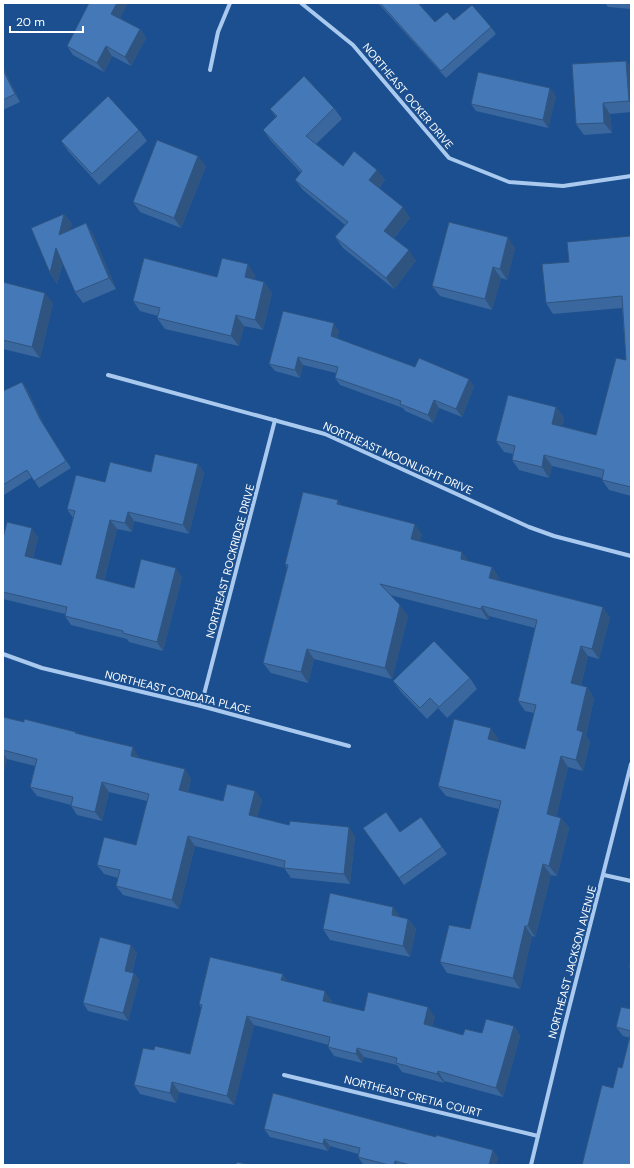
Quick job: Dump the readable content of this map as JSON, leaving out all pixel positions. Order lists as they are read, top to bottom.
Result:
{
  "streets": {
    "street": [
      "NORTHEAST OCKER DRIVE",
      "NORTHEAST MOONLIGHT DRIVE",
      "NORTHEAST ROCKRIDGE DRIVE",
      "NORTHEAST CORDATA PLACE",
      "NORTHEAST JACKSON AVENUE",
      "NORTHEAST CRETIA COURT"
    ]
  },
  "crossings": [
    ["NORTHEAST MOONLIGHT DRIVE", "NORTHEAST ROCKRIDGE DRIVE"],
    ["NORTHEAST ROCKRIDGE DRIVE", "NORTHEAST CORDATA PLACE"],
    ["NORTHEAST JACKSON AVENUE", "NORTHEAST CRETIA COURT"]
  ],
  "scale_bar": "20 m"
}
